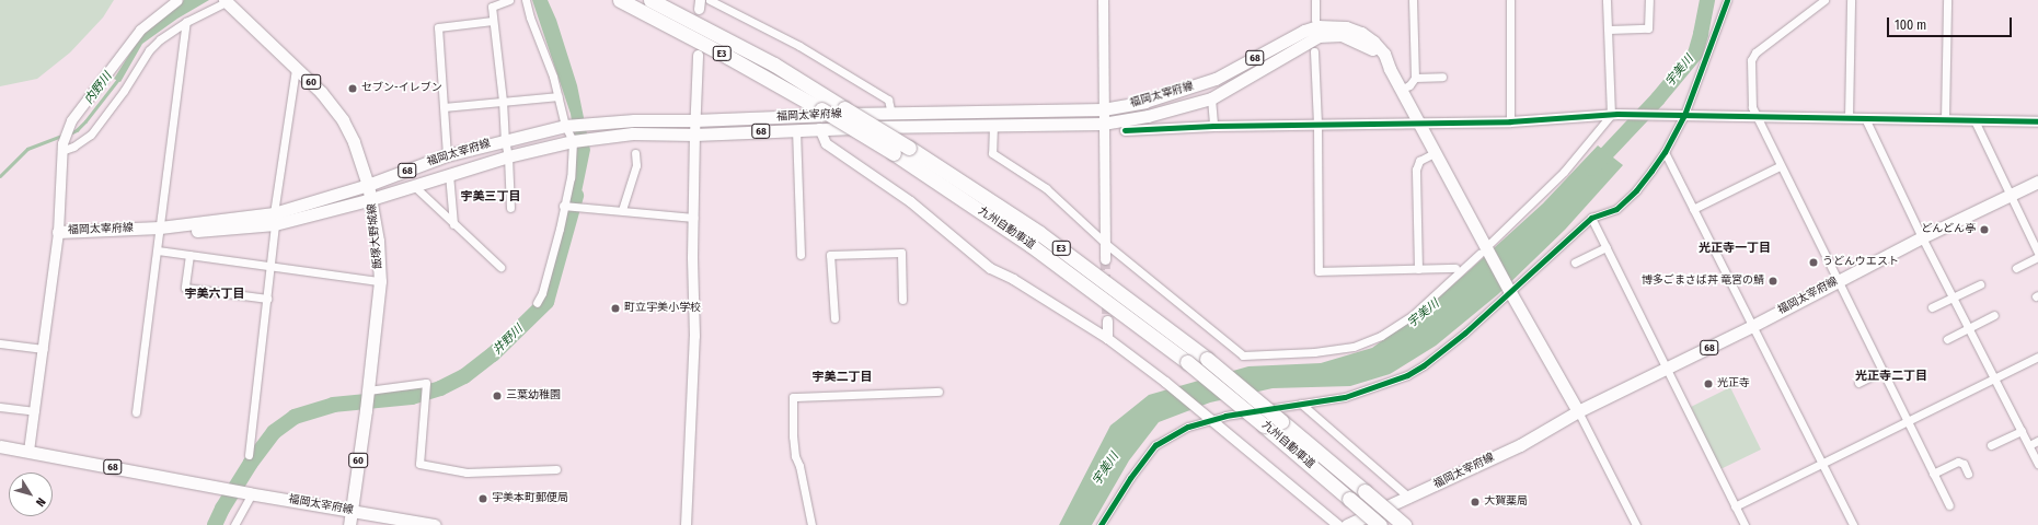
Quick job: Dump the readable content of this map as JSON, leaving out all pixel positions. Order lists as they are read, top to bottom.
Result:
{
  "streets": {
    "highway": ["E3", "九州自動車道"],
    "main road": [
      "68",
      "60",
      "福岡太宰府線",
      "飯塚大野城線"
    ]
  },
  "crossings": [
    ["福岡太宰府線", "飯塚大野城線"]
  ],
  "districts": [
    "宇美三丁目",
    "光正寺一丁目",
    "宇美六丁目",
    "光正寺二丁目",
    "宇美二丁目"
  ],
  "water": ["宇美川", "内野川", "井野川"],
  "places": [
    "セブン-イレブン",
    "どんどん亭",
    "うどんウエスト",
    "博多ごまさば丼 竜宮の鯖",
    "町立宇美小学校",
    "光正寺",
    "三葉幼稚園",
    "宇美本町郵便局",
    "大賀薬局"
  ],
  "scale_bar": "100 m",
  "north": "bottom right"
}
